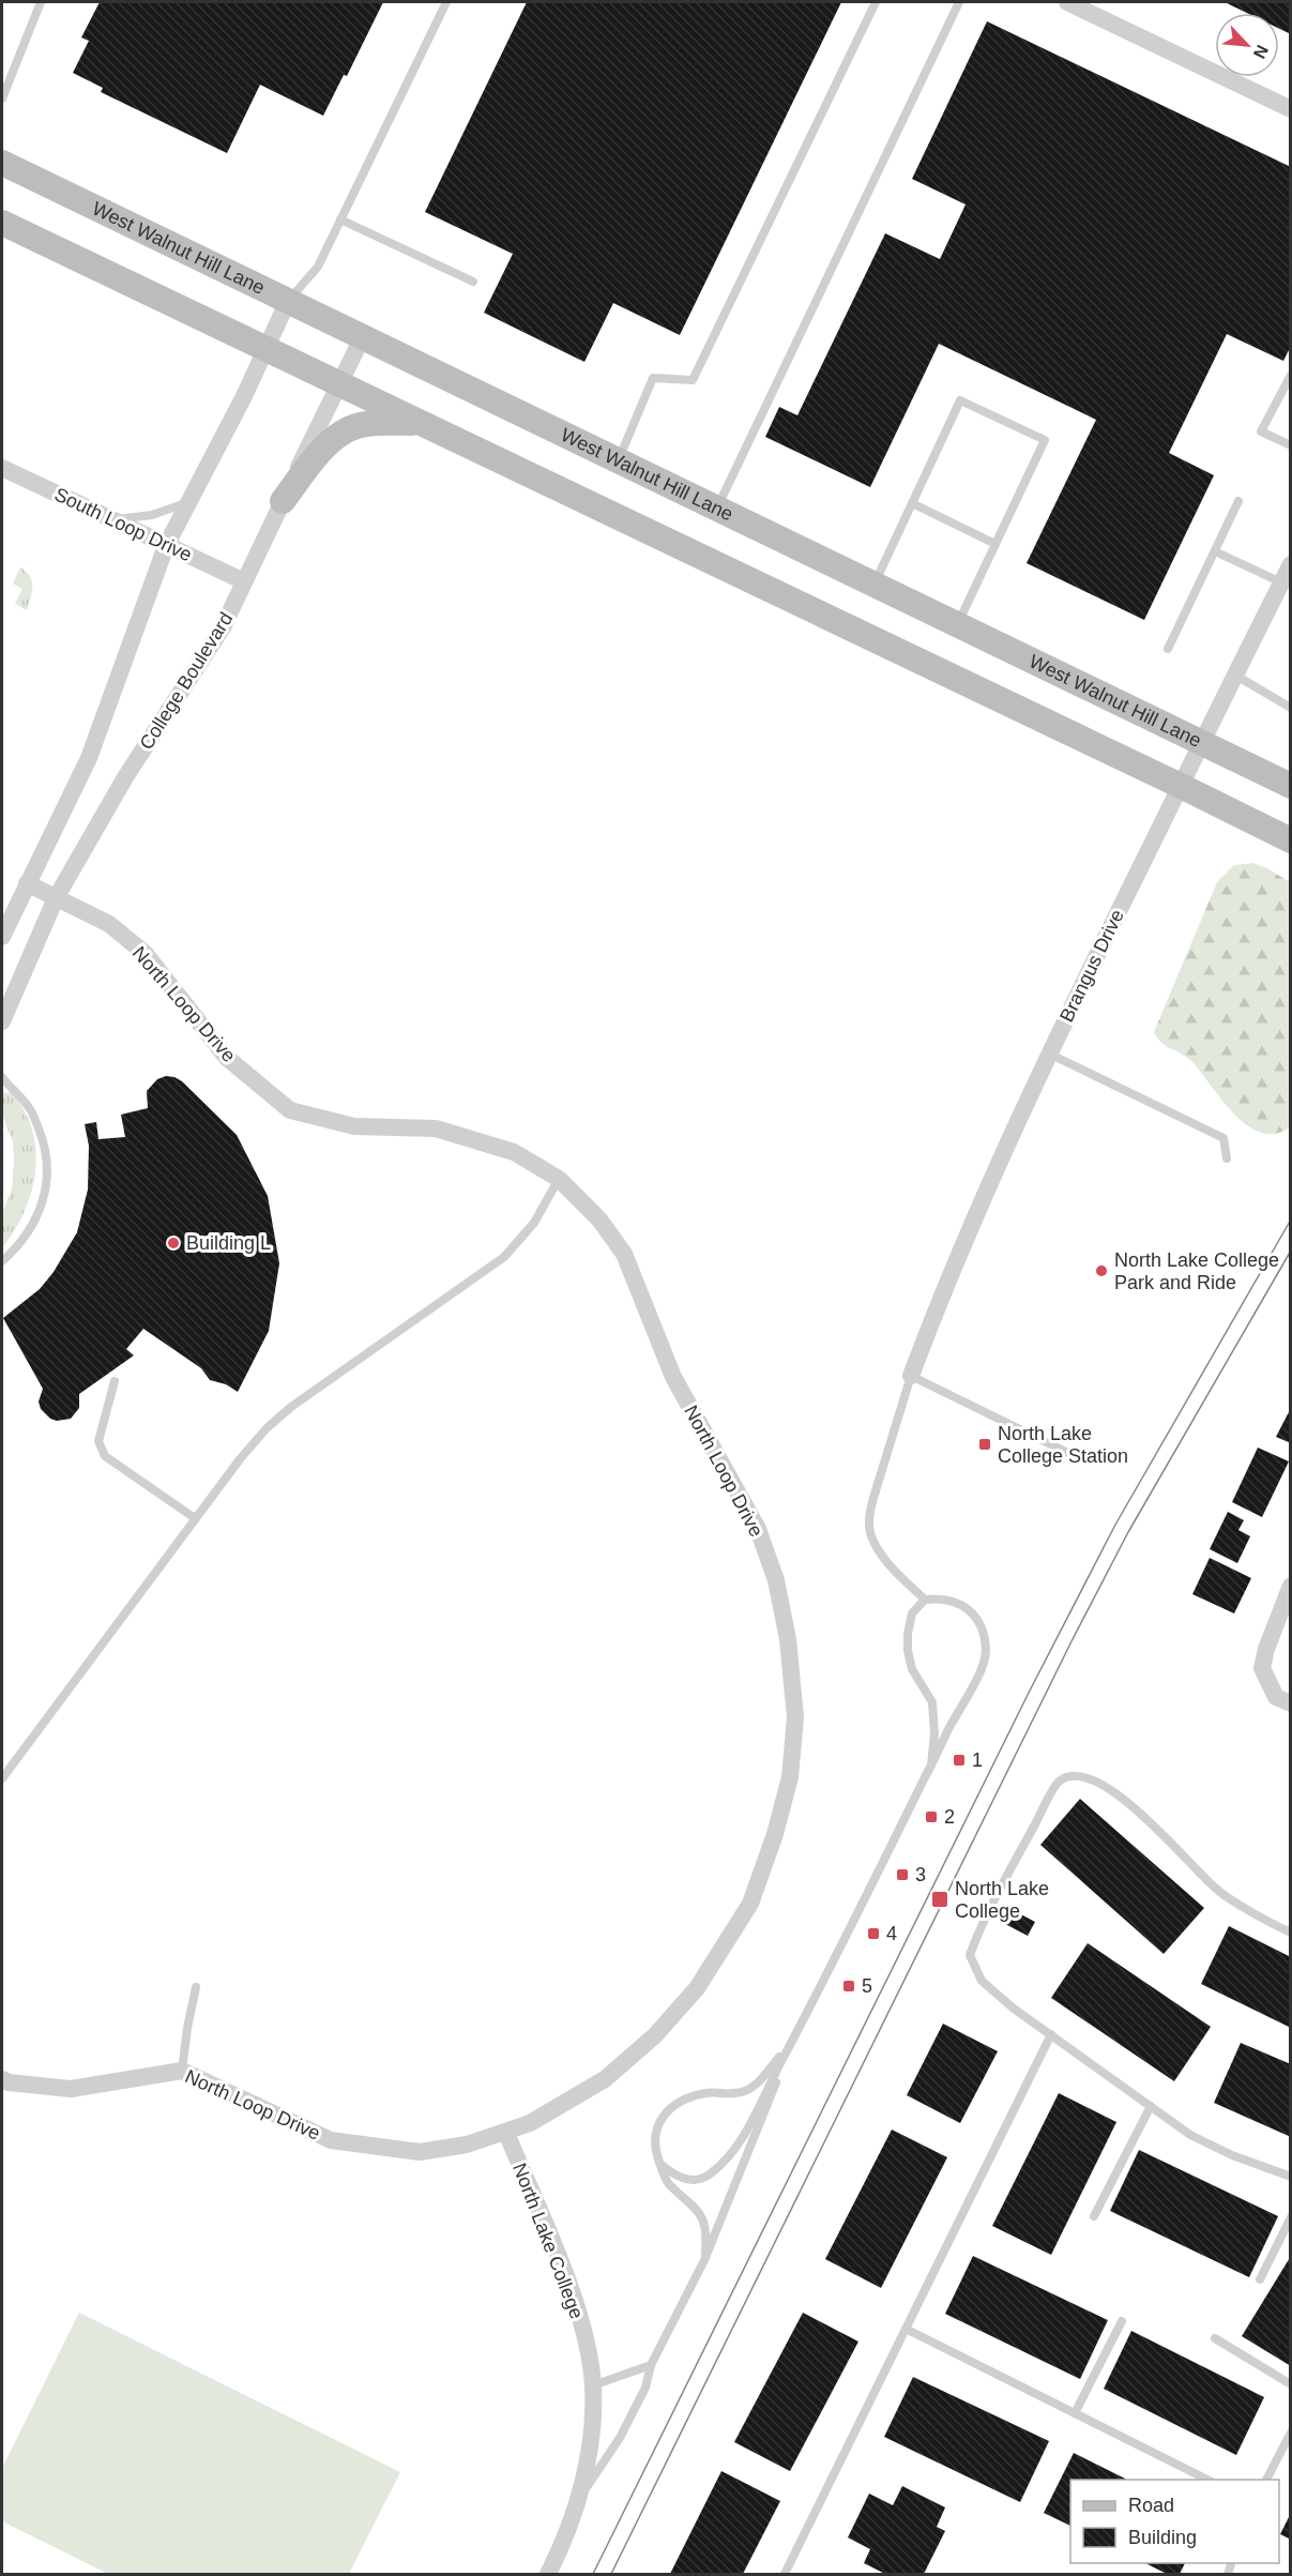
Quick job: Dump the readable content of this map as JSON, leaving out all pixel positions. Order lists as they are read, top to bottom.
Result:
{
  "streets": {
    "main road": ["West Walnut Hill Lane"],
    "street": [
      "South Loop Drive",
      "College Boulevard",
      "Brangus Drive",
      "North Loop Drive",
      "North Lake College"
    ]
  },
  "crossings": [
    ["West Walnut Hill Lane", "College Boulevard"],
    ["West Walnut Hill Lane", "Brangus Drive"],
    ["South Loop Drive", "College Boulevard"],
    ["College Boulevard", "North Loop Drive"],
    ["North Loop Drive", "North Lake College"]
  ],
  "places": {
    "other": ["Building L", "North Lake College Park and Ride"],
    "transit": [
      "North Lake College Station",
      "1",
      "2",
      "3",
      "North Lake College",
      "4",
      "5"
    ]
  },
  "legend": ["Road", "Building"],
  "north": "bottom right"
}
